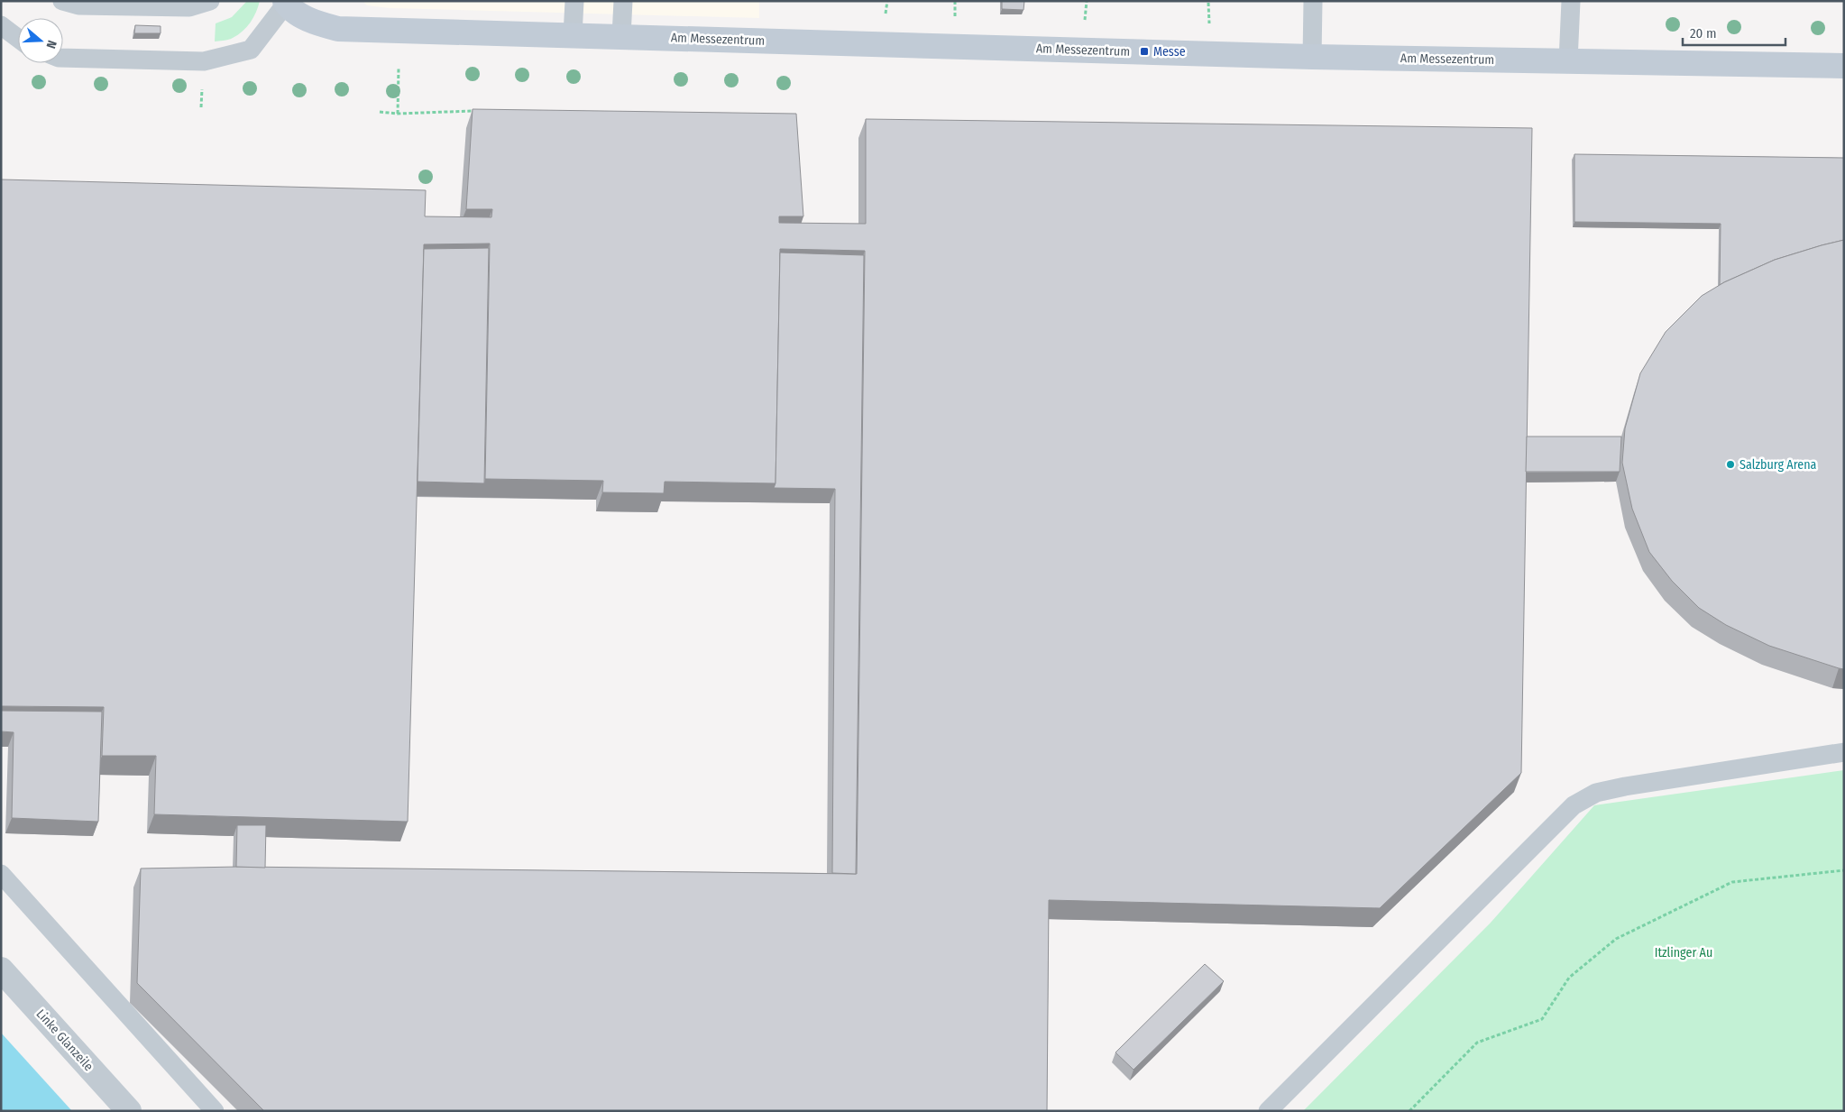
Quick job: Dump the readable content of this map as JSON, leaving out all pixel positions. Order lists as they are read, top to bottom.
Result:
{
  "streets": {
    "street": ["Am Messezentrum", "Linke Glanzeile"]
  },
  "parks": ["Itzlinger Au"],
  "places": {
    "transit": ["Messe"],
    "other": ["Salzburg Arena"]
  },
  "scale_bar": "20 m",
  "north": "right"
}
